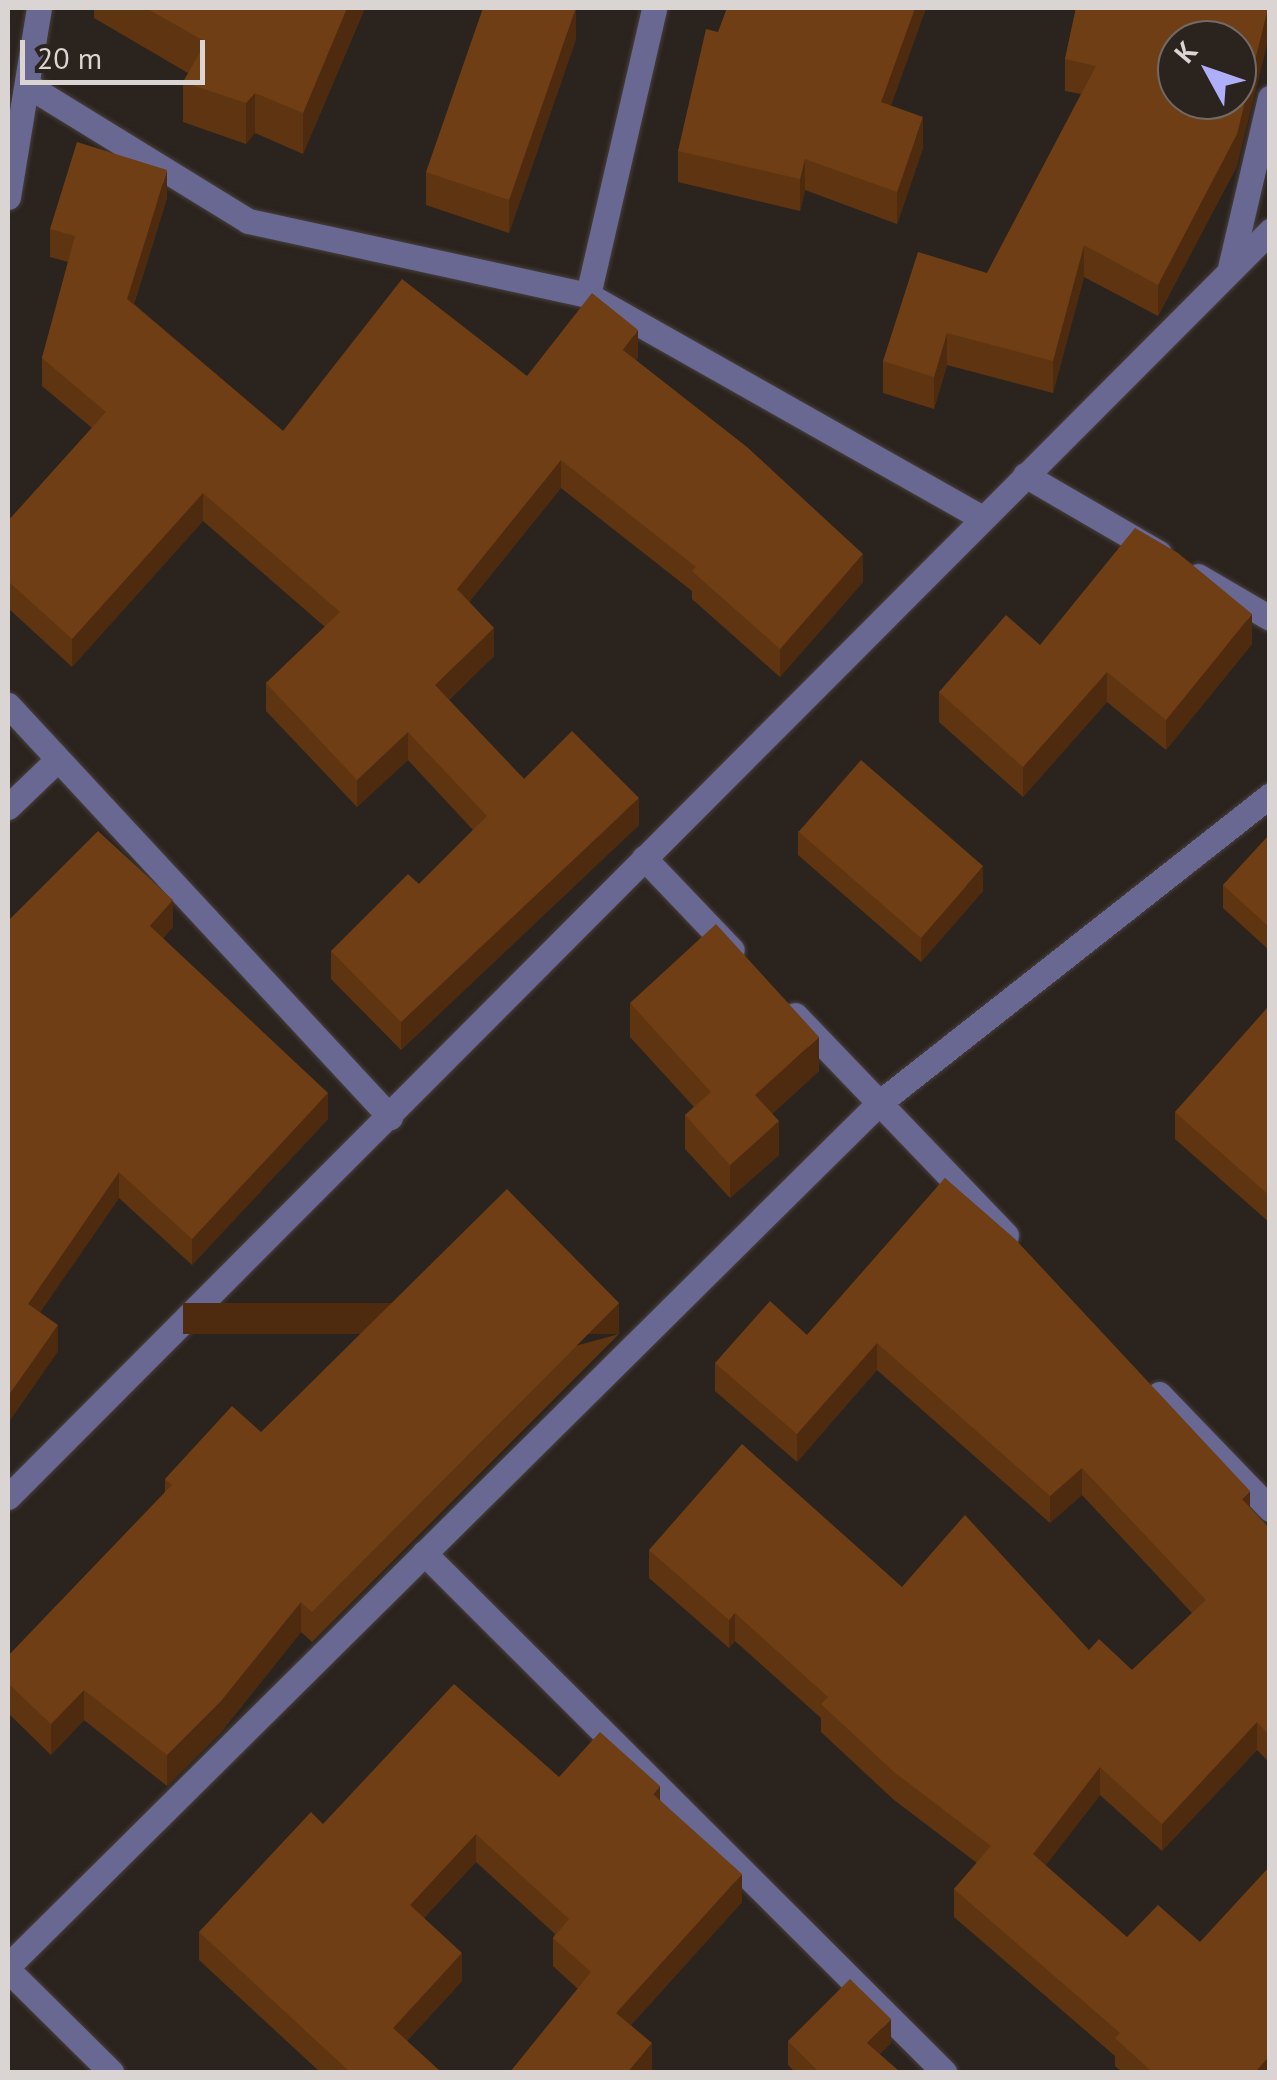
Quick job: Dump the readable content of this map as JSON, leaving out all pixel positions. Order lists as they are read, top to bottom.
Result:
{
  "scale_bar": "20 m",
  "north": "top left"
}
